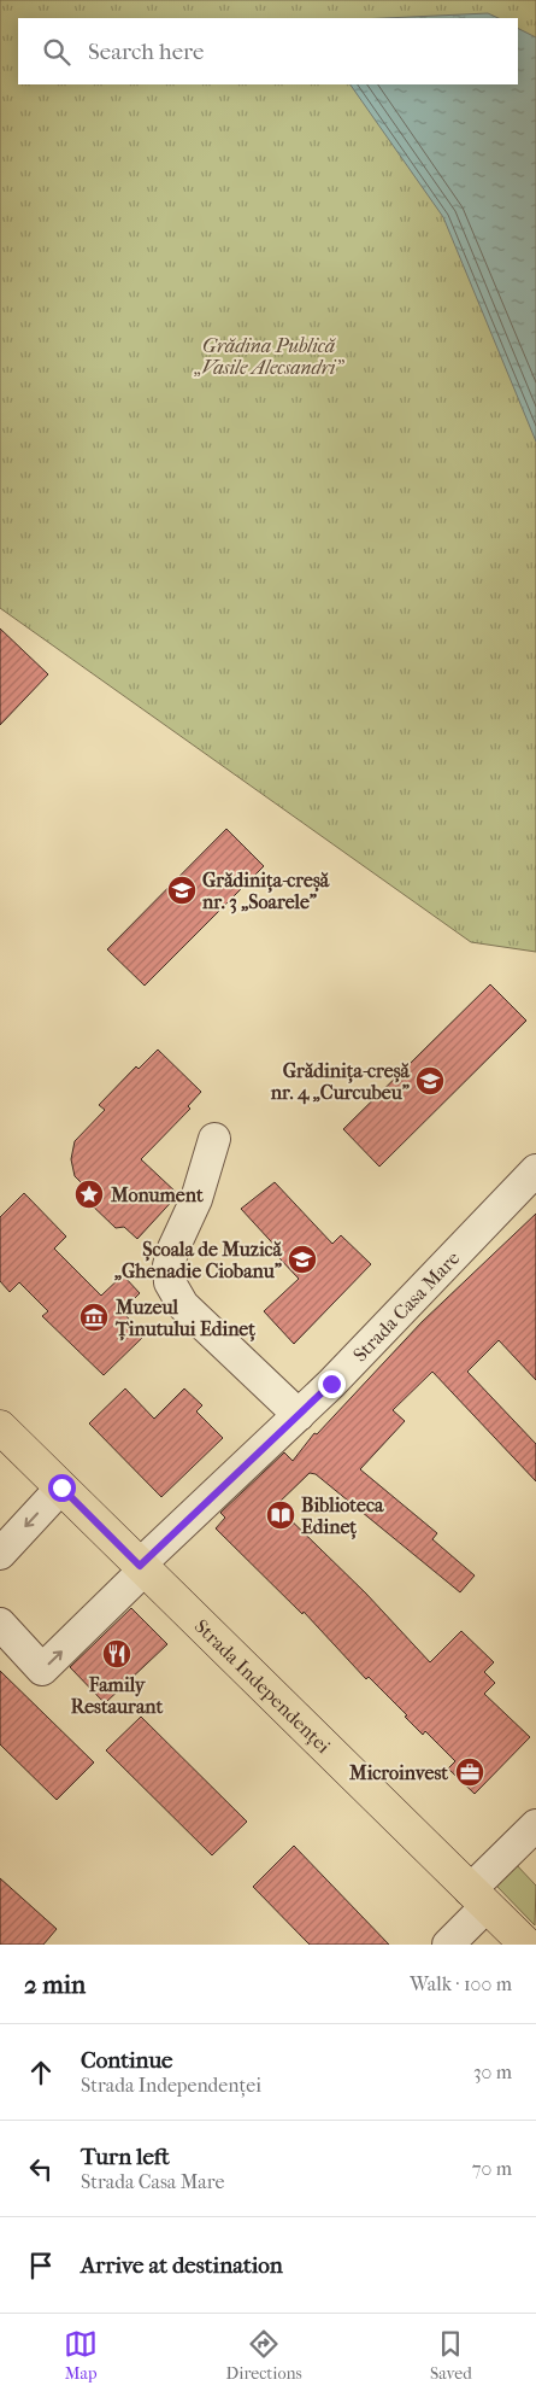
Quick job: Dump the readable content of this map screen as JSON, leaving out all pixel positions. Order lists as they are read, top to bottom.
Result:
{
  "streets": {
    "main road": ["Strada Independenței"],
    "street": ["Strada Casa Mare"]
  },
  "crossings": [
    ["Strada Casa Mare", "Strada Independenței"]
  ],
  "parks": ["Grădina Publică „Vasile Alecsandri”"],
  "places": {
    "school or university": ["Grădinița-creșă nr. 3 „Soarele”", "Grădinița-creșă nr. 4 „Curcubeu”", "Școala de Muzică „Ghenadie Ciobanu”"],
    "place": ["Monument"],
    "museum": ["Muzeul Ținutului Edineț"],
    "library": ["Biblioteca Edineț"],
    "restaurant": ["Family Restaurant"],
    "office": ["Microinvest"]
  },
  "page": {
    "search": "Search here",
    "heading": ["2 min", "Walk · 100 m"],
    "list": [
      ["Continue", "Strada Independenței", "30 m"],
      ["Turn left", "Strada Casa Mare", "70 m"],
      "Arrive at destination"
    ],
    "nav": ["Map", "Directions", "Saved"]
  }
}
